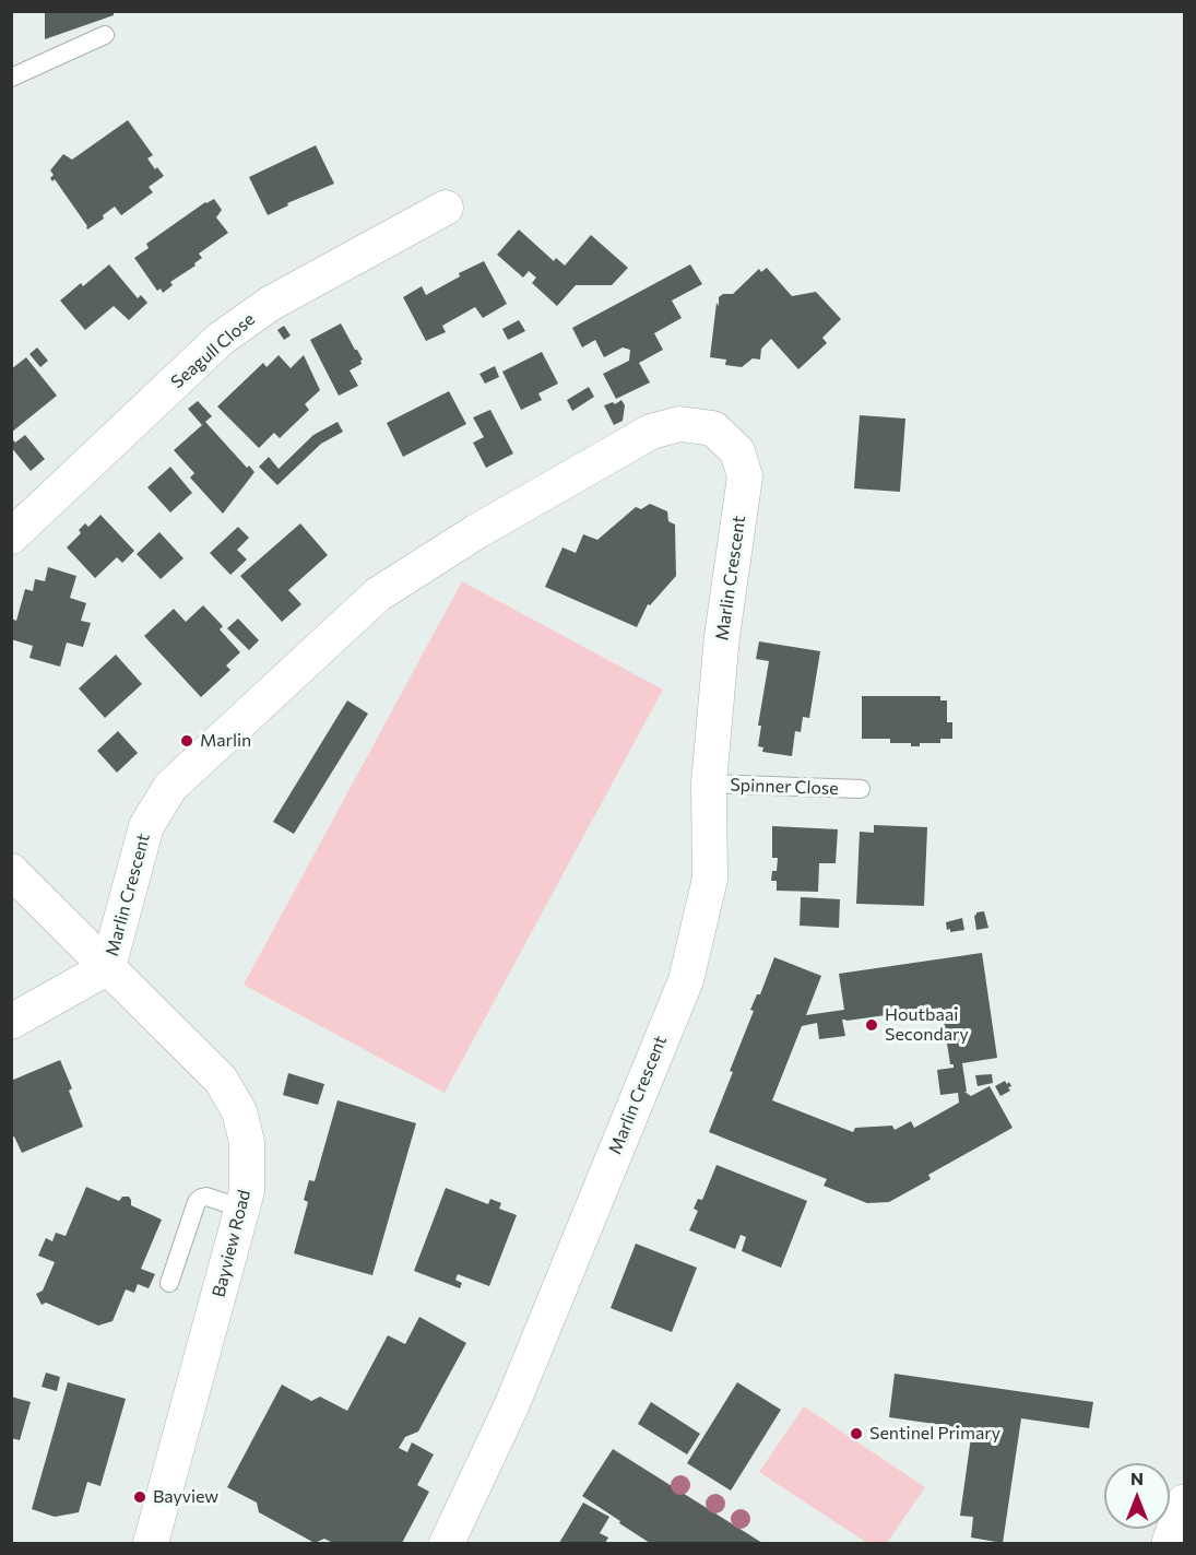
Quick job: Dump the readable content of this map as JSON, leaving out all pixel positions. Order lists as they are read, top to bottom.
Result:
{
  "streets": {
    "street": ["Seagull Close", "Marlin Crescent", "Bayview Road"],
    "lane": ["Spinner Close"]
  },
  "crossings": [
    ["Marlin Crescent", "Spinner Close"],
    ["Marlin Crescent", "Bayview Road"]
  ],
  "places": [
    "Marlin",
    "Houtbaai Secondary",
    "Sentinel Primary",
    "Bayview"
  ],
  "north": "top"
}
